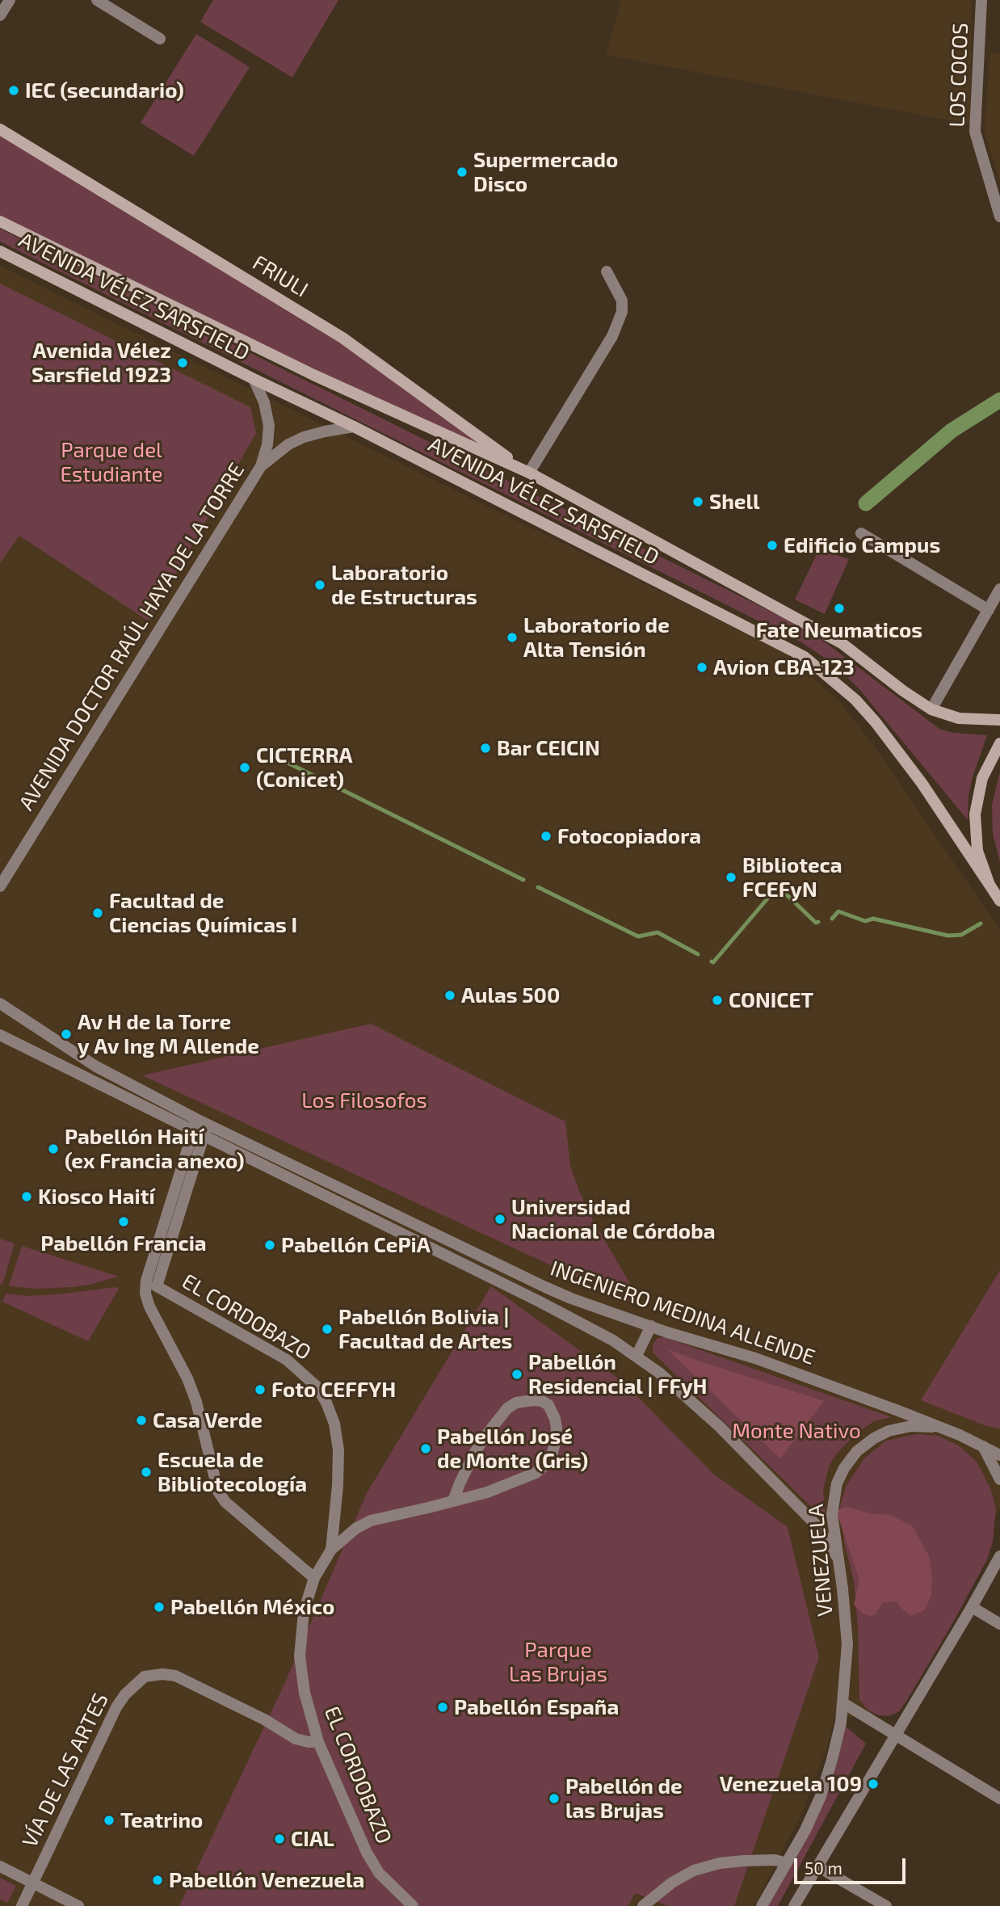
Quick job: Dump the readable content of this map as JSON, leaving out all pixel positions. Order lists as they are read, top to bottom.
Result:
{
  "streets": {
    "main road": ["FRIULI", "AVENIDA VÉLEZ SARSFIELD"],
    "street": [
      "LOS COCOS",
      "AVENIDA DOCTOR RAÚL HAYA DE LA TORRE",
      "INGENIERO MEDINA ALLENDE",
      "EL CORDOBAZO",
      "VENEZUELA",
      "VÍA DE LAS ARTES"
    ]
  },
  "crossings": [
    ["FRIULI", "AVENIDA VÉLEZ SARSFIELD"],
    ["AVENIDA VÉLEZ SARSFIELD", "AVENIDA DOCTOR RAÚL HAYA DE LA TORRE"],
    ["INGENIERO MEDINA ALLENDE", "EL CORDOBAZO"],
    ["INGENIERO MEDINA ALLENDE", "VENEZUELA"],
    ["EL CORDOBAZO", "VÍA DE LAS ARTES"]
  ],
  "parks": [
    "Parque del Estudiante",
    "Los Filosofos",
    "Monte Nativo",
    "Parque Las Brujas"
  ],
  "places": [
    "IEC (secundario)",
    "Supermercado Disco",
    "Avenida Vélez Sarsfield 1923",
    "Shell",
    "Edificio Campus",
    "Laboratorio de Estructuras",
    "Fate Neumaticos",
    "Laboratorio de Alta Tensión",
    "Avion CBA-123",
    "Bar CEICIN",
    "CICTERRA (Conicet)",
    "Fotocopiadora",
    "Biblioteca FCEFyN",
    "Facultad de Ciencias Químicas I",
    "Aulas 500",
    "CONICET",
    "Av H de la Torre y Av Ing M Allende",
    "Pabellón Haití (ex Francia anexo)",
    "Kiosco Haití",
    "Universidad Nacional de Córdoba",
    "Pabellón Francia",
    "Pabellón CePiA",
    "Pabellón Bolivia | Facultad de Artes",
    "Pabellón Residencial | FFyH",
    "Foto CEFFYH",
    "Casa Verde",
    "Pabellón José de Monte (Gris)",
    "Escuela de Bibliotecología",
    "Pabellón México",
    "Pabellón España",
    "Venezuela 109",
    "Pabellón de las Brujas",
    "Teatrino",
    "CIAL",
    "Pabellón Venezuela"
  ],
  "scale_bar": "50 m"
}
